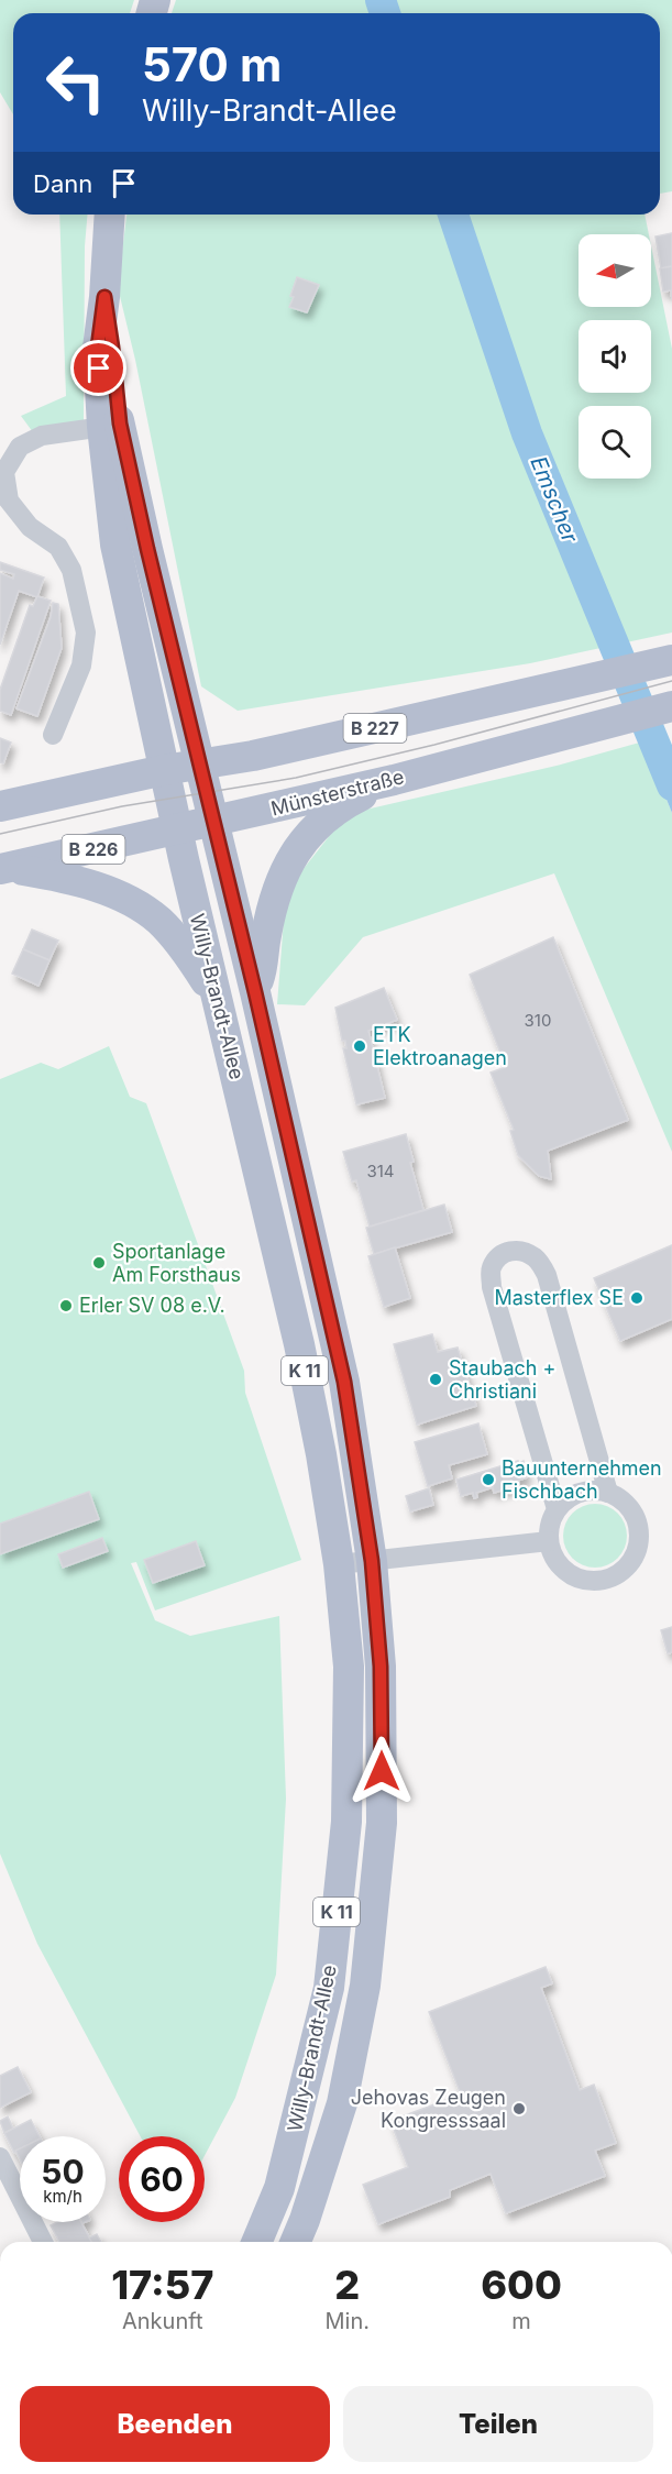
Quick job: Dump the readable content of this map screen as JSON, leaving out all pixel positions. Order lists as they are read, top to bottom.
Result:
{
  "streets": {
    "main road": [
      "B 227",
      "Münsterstraße",
      "B 226",
      "Willy-Brandt-Allee",
      "K 11"
    ]
  },
  "crossings": [
    ["B 227", "Willy-Brandt-Allee"],
    ["Münsterstraße", "Willy-Brandt-Allee"]
  ],
  "water": ["Emscher"],
  "places": [
    "ETK Elektroanagen",
    "Sportanlage Am Forsthaus",
    "Masterflex SE",
    "Erler SV 08 e.V.",
    "Staubach + Christiani",
    "Bauunternehmen Fischbach",
    "Jehovas Zeugen Kongresssaal"
  ],
  "house_numbers": ["310", "314"],
  "north": "left",
  "page": {
    "turn": ["570 m", "Willy-Brandt-Allee"],
    "then": "Dann",
    "speed": "50 km/h",
    "limit": "60",
    "eta": [
      "17:57",
      "Ankunft",
      "2",
      "Min.",
      "600",
      "m"
    ],
    "buttons": ["Beenden", "Teilen"]
  }
}
